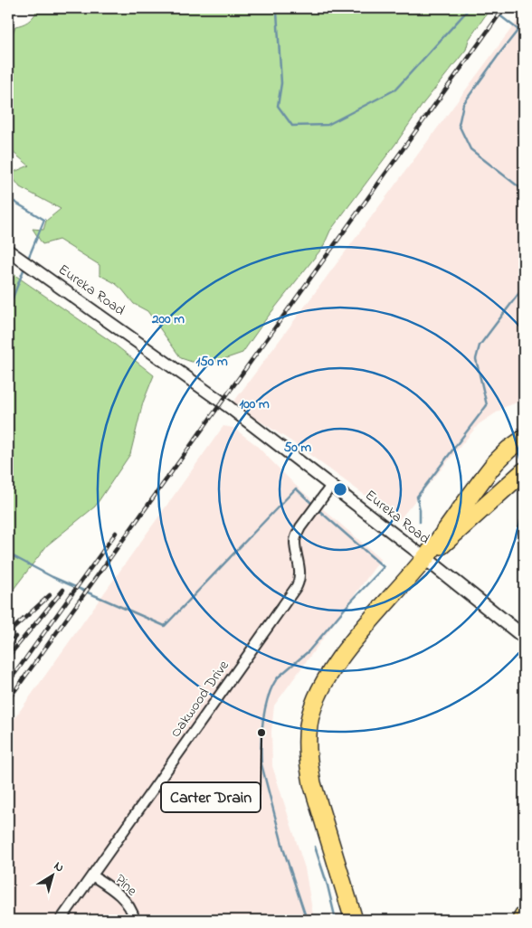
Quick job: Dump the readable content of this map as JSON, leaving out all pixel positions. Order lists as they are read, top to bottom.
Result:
{
  "streets": {
    "main road": ["Eureka Road"],
    "street": ["Oakwood Drive", "Pine"]
  },
  "crossings": [
    ["Eureka Road", "Oakwood Drive"],
    ["Oakwood Drive", "Pine"]
  ],
  "places": ["Carter Drain"],
  "north": "top right",
  "rings": [
    "200 m",
    "150 m",
    "100 m",
    "50 m"
  ]
}
